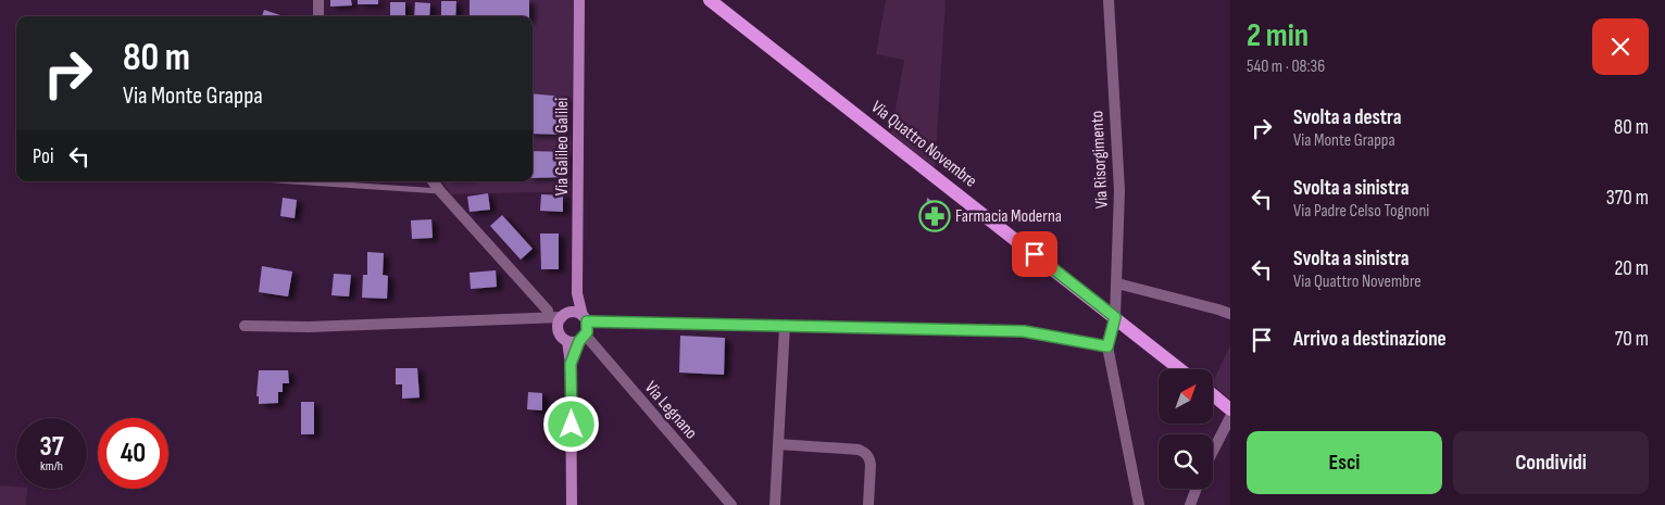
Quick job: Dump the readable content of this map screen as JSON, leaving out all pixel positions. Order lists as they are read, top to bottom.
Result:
{
  "streets": {
    "main road": ["Via Quattro Novembre"],
    "street": ["Via Galileo Galilei", "Via Risorgimento", "Via Legnano"]
  },
  "crossings": [
    ["Via Quattro Novembre", "Via Risorgimento"],
    ["Via Galileo Galilei", "Via Legnano"]
  ],
  "places": {
    "pharmacy": ["Farmacia Moderna"]
  },
  "north": "top right",
  "page": {
    "heading": ["2 min", "540 m · 08:36"],
    "turn": ["80 m", "Via Monte Grappa"],
    "list": [
      {
        "name": "Svolta a destra",
        "note": "Via Monte Grappa",
        "value": "80 m"
      },
      {
        "name": "Svolta a sinistra",
        "note": "Via Padre Celso Tognoni",
        "value": "370 m"
      },
      {
        "name": "Svolta a sinistra",
        "note": "Via Quattro Novembre",
        "value": "20 m"
      },
      {
        "name": "Arrivo a destinazione",
        "value": "70 m"
      }
    ],
    "then": "Poi",
    "speed": "37 km/h",
    "limit": "40",
    "buttons": ["Esci", "Condividi"]
  }
}
